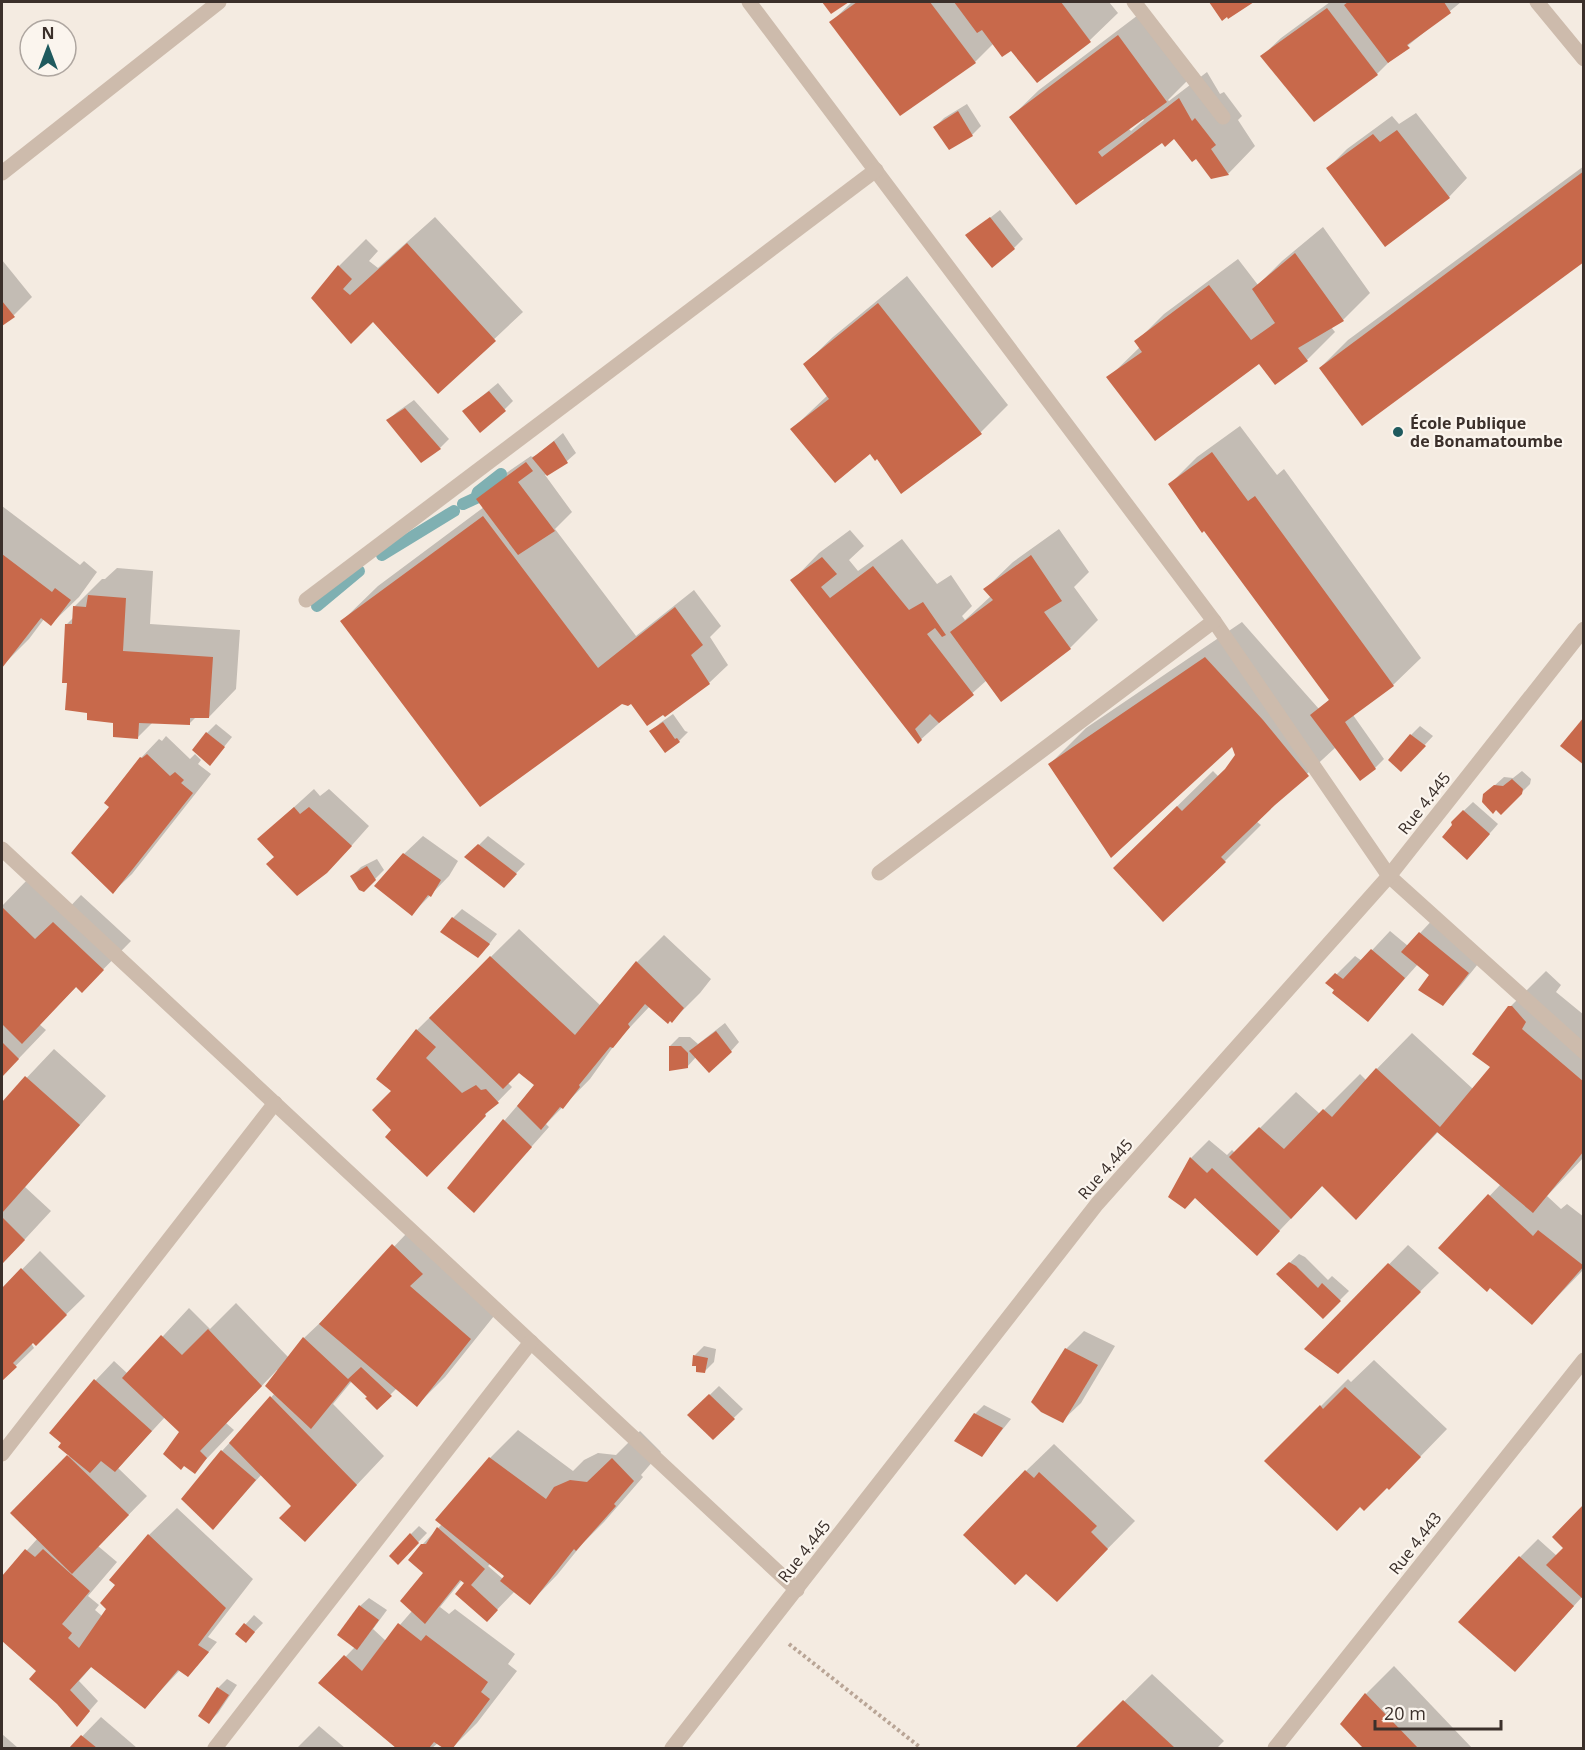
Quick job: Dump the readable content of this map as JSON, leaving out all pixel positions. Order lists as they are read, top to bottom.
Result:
{
  "streets": {
    "street": ["Rue 4.445", "Rue 4.443"]
  },
  "places": ["École Publique de Bonamatoumbe"],
  "scale_bar": "20 m",
  "north": "top"
}
